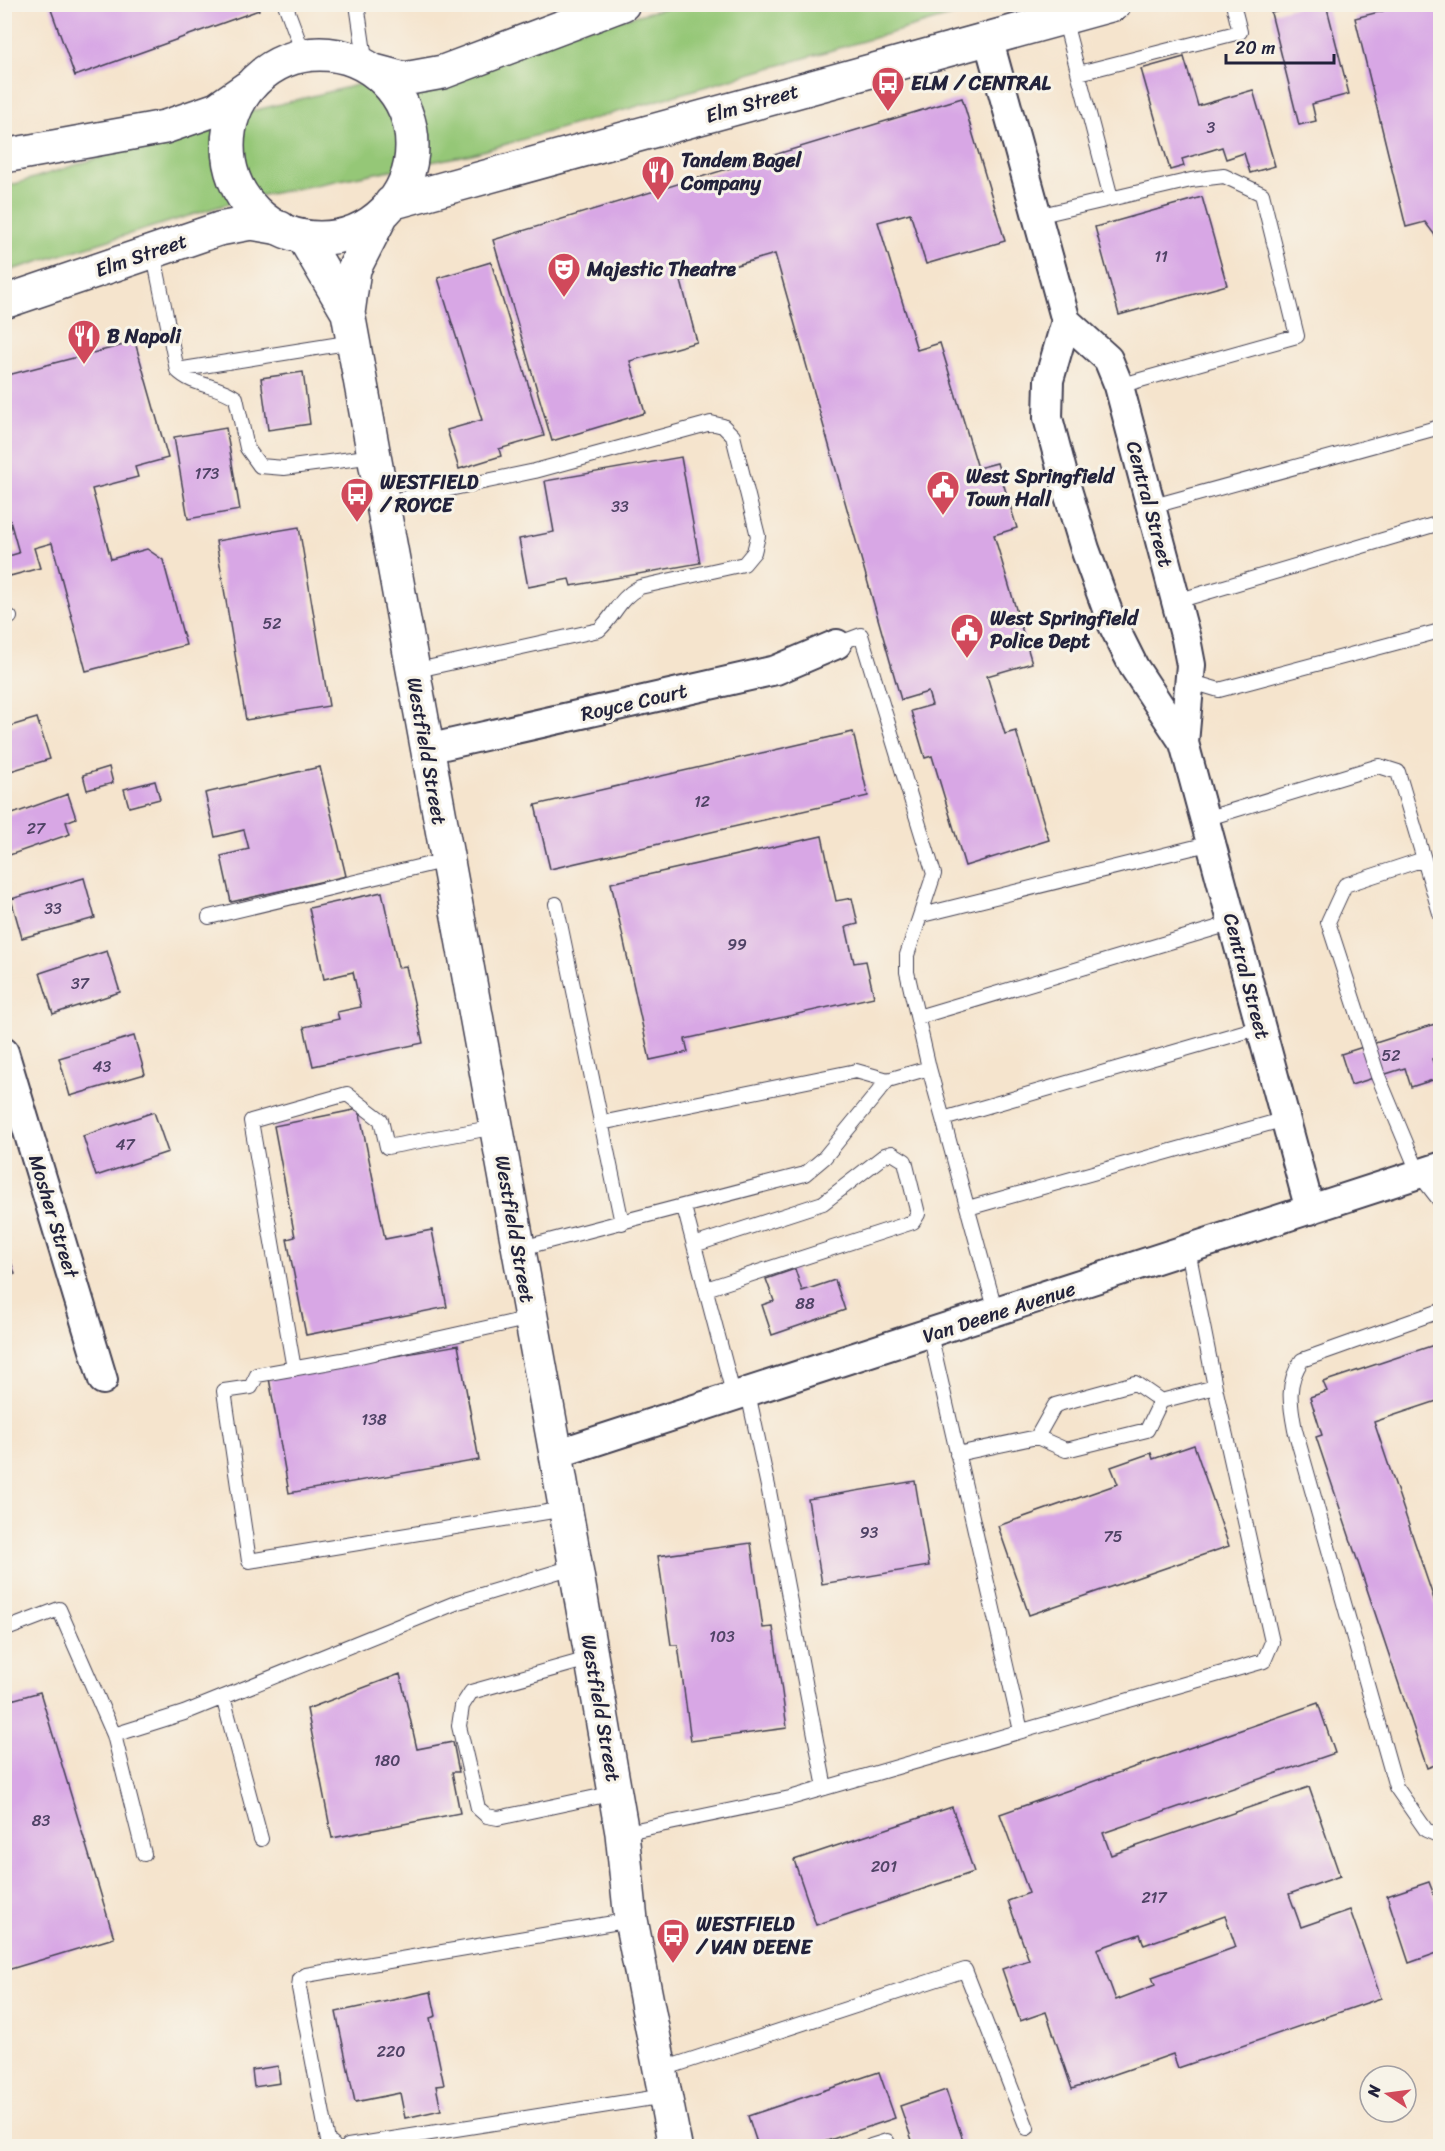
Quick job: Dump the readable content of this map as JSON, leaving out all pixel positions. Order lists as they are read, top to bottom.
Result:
{
  "streets": {
    "main road": ["Elm Street", "Westfield Street"],
    "street": [
      "Central Street",
      "Royce Court",
      "Mosher Street",
      "Van Deene Avenue"
    ]
  },
  "crossings": [
    ["Elm Street", "Westfield Street"],
    ["Central Street", "Van Deene Avenue"],
    ["Royce Court", "Westfield Street"],
    ["Westfield Street", "Van Deene Avenue"]
  ],
  "places": {
    "bus stop": ["ELM / CENTRAL", "WESTFIELD / ROYCE", "WESTFIELD / VAN DEENE"],
    "restaurant": ["Tandem Bagel Company", "B Napoli"],
    "theatre": ["Majestic Theatre"],
    "public building": ["West Springfield Town Hall", "West Springfield Police Dept"]
  },
  "house_numbers": [
    "3",
    "11",
    "173",
    "33",
    "52",
    "12",
    "27",
    "33",
    "99",
    "37",
    "52",
    "43",
    "47",
    "88",
    "138",
    "93",
    "75",
    "103",
    "180",
    "83",
    "201",
    "217",
    "220"
  ],
  "scale_bar": "20 m",
  "north": "left"
}
